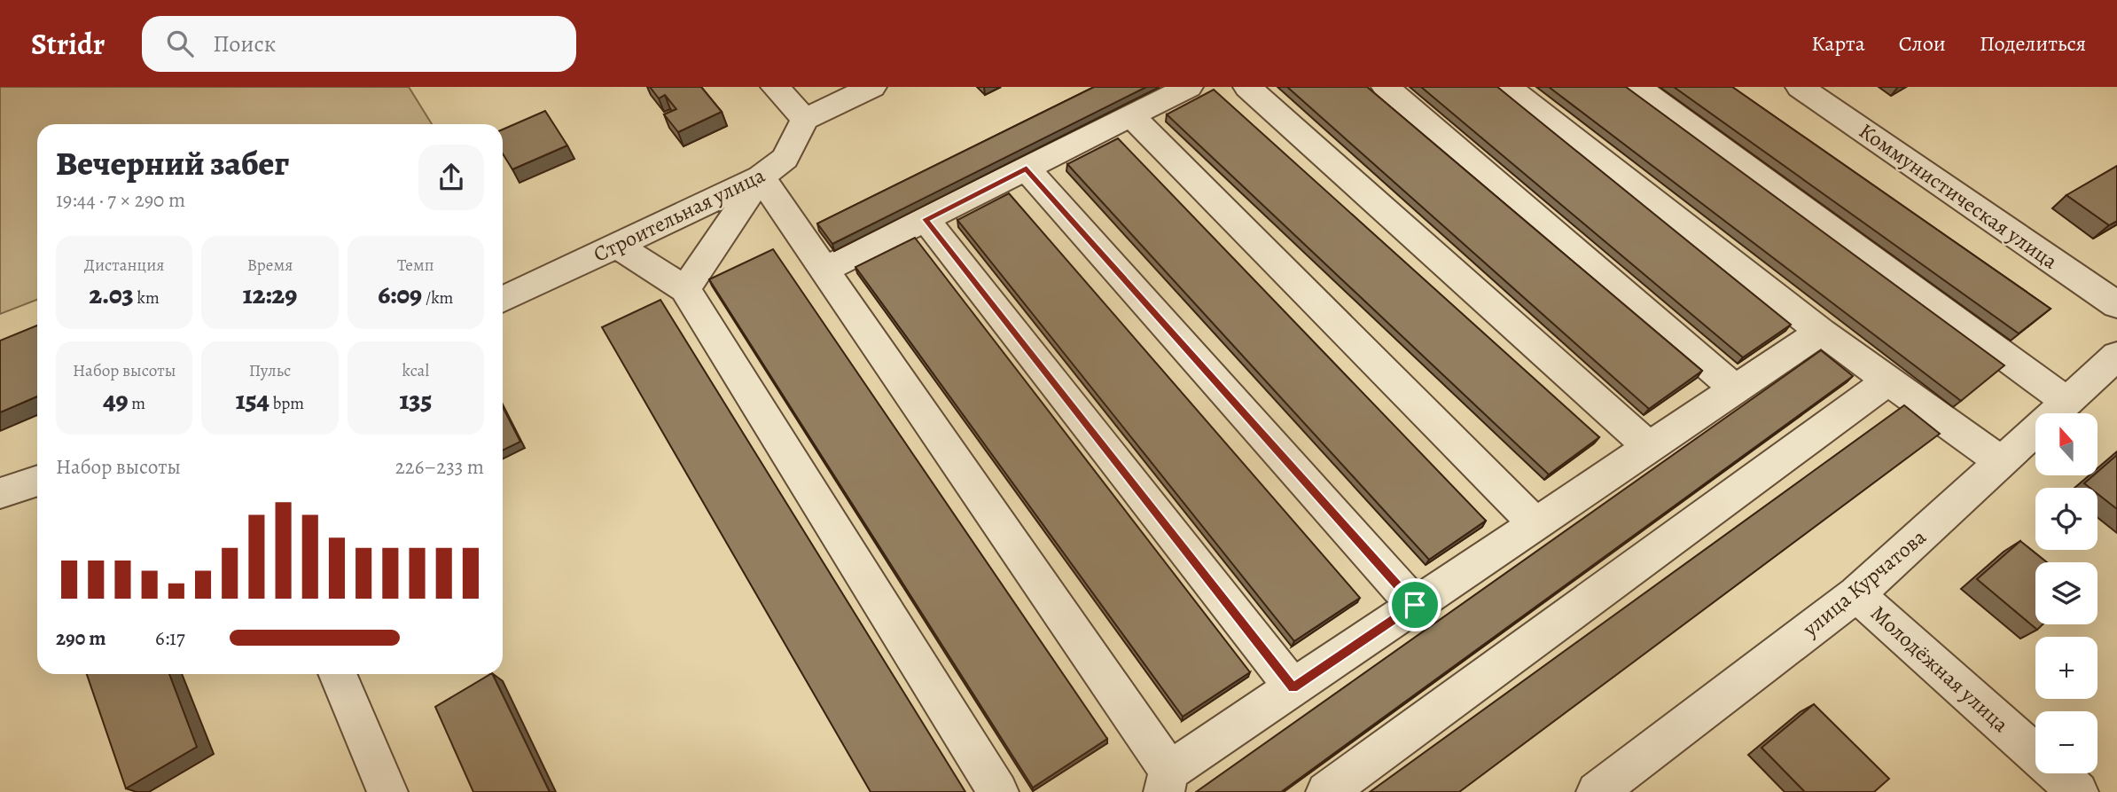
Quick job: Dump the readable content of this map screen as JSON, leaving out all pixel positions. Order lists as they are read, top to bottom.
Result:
{
  "streets": {
    "street": [
      "Коммунистическая улица",
      "Строительная улица",
      "улица Курчатова",
      "Молодёжная улица"
    ]
  },
  "crossings": [
    ["улица Курчатова", "Молодёжная улица"]
  ],
  "north": "top",
  "page": {
    "header": "Stridr",
    "search": "Поиск",
    "nav": ["Карта", "Слои", "Поделиться"],
    "heading": ["Вечерний забег", "19:44 · 7 × 290 m"],
    "stats": [
      ["Дистанция", "2.03 km"],
      ["Время", "12:29"],
      ["Темп", "6:09 /km"],
      ["Набор высоты", "49 m"],
      ["Пульс", "154 bpm"],
      ["kcal", "135"]
    ],
    "map_buttons": ["+", "−"],
    "chart": ["Набор высоты", "226–233 m"],
    "list": [
      {
        "name": "290 m",
        "note": "6:17"
      }
    ]
  }
}
